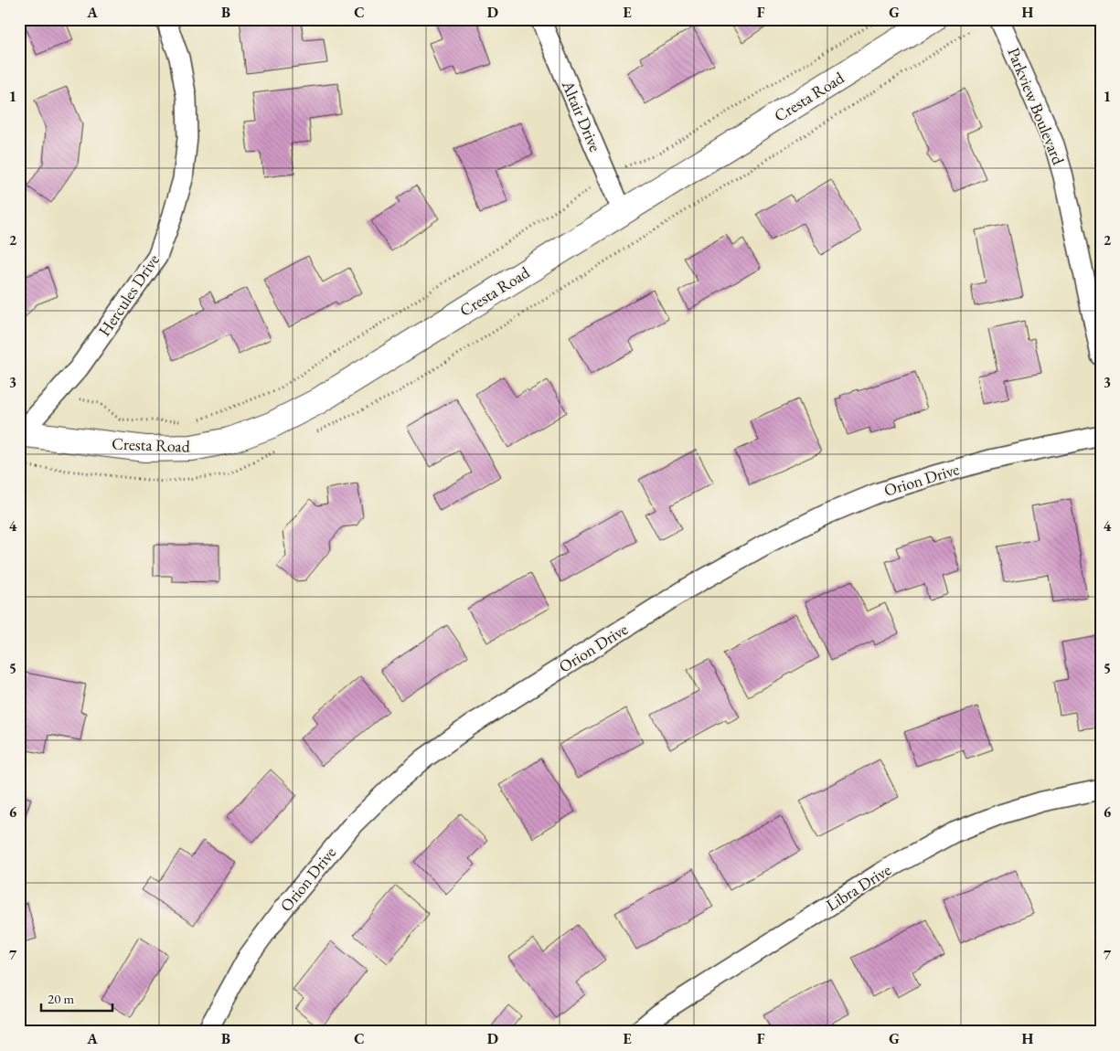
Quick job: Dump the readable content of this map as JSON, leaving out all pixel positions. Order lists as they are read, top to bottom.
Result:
{
  "streets": {
    "main road": ["Cresta Road"],
    "street": [
      "Parkview Boulevard",
      "Altair Drive",
      "Hercules Drive",
      "Orion Drive",
      "Libra Drive"
    ]
  },
  "crossings": [
    ["Cresta Road", "Altair Drive"],
    ["Cresta Road", "Hercules Drive"]
  ],
  "scale_bar": "20 m",
  "grid": {
    "columns": [
      "A",
      "B",
      "C",
      "D",
      "E",
      "F",
      "G",
      "H"
    ],
    "rows": [
      "1",
      "2",
      "3",
      "4",
      "5",
      "6",
      "7"
    ]
  }
}
